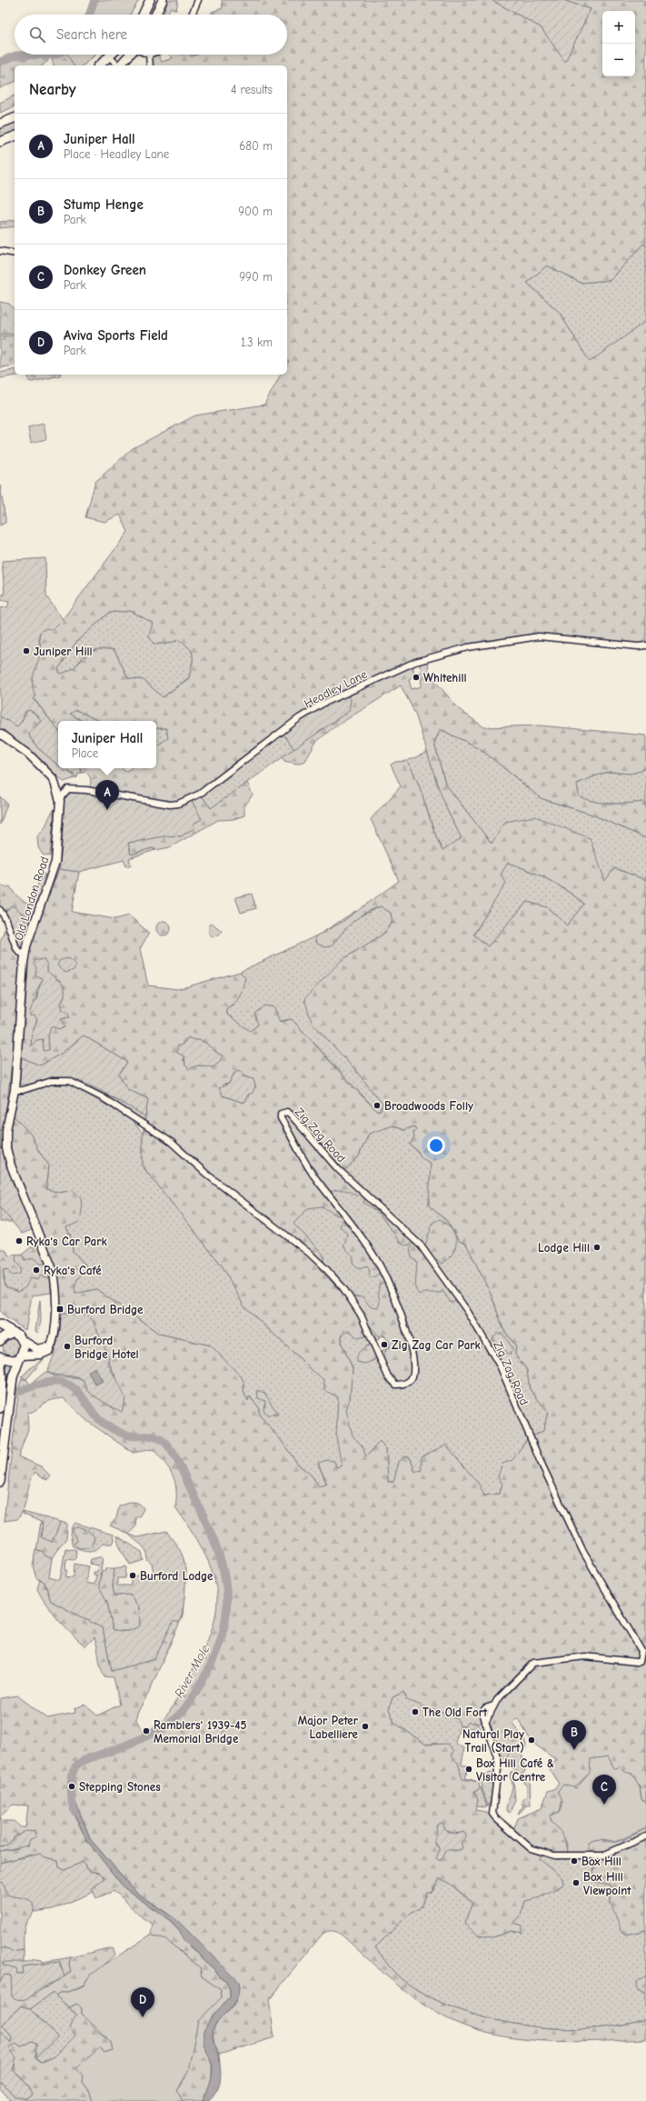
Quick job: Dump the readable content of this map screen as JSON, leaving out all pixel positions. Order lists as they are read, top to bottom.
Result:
{
  "streets": {
    "main road": ["Old London Road"],
    "street": ["Headley Lane", "Zig Zag Road"]
  },
  "crossings": [
    ["Headley Lane", "Old London Road"],
    ["Old London Road", "Zig Zag Road"]
  ],
  "water": ["River Mole"],
  "places": {
    "other": [
      "Juniper Hill",
      "Whitehill",
      "Broadwoods Folly",
      "Ryka's Car Park",
      "Lodge Hill",
      "Ryka's Café",
      "Zig Zag Car Park",
      "Burford Bridge Hotel",
      "Burford Lodge",
      "The Old Fort",
      "Major Peter Labelliere",
      "Ramblers' 1939-45 Memorial Bridge",
      "Natural Play Trail (Start)",
      "Box Hill Café & Visitor Centre",
      "Stepping Stones",
      "Box Hill",
      "Box Hill Viewpoint"
    ],
    "transit": ["Burford Bridge"]
  },
  "page": {
    "map_buttons": ["+", "−"],
    "search": "Search here",
    "heading": ["Nearby", "4 results"],
    "list": [
      {
        "mark": "A",
        "name": "Juniper Hall",
        "note": "Place · Headley Lane",
        "value": "680 m"
      },
      {
        "mark": "B",
        "name": "Stump Henge",
        "note": "Park",
        "value": "900 m"
      },
      {
        "mark": "C",
        "name": "Donkey Green",
        "note": "Park",
        "value": "990 m"
      },
      {
        "mark": "D",
        "name": "Aviva Sports Field",
        "note": "Park",
        "value": "1.3 km"
      }
    ],
    "popup": ["Juniper Hall", "Place"],
    "pins": [
      "A",
      "B",
      "C",
      "D"
    ]
  }
}
